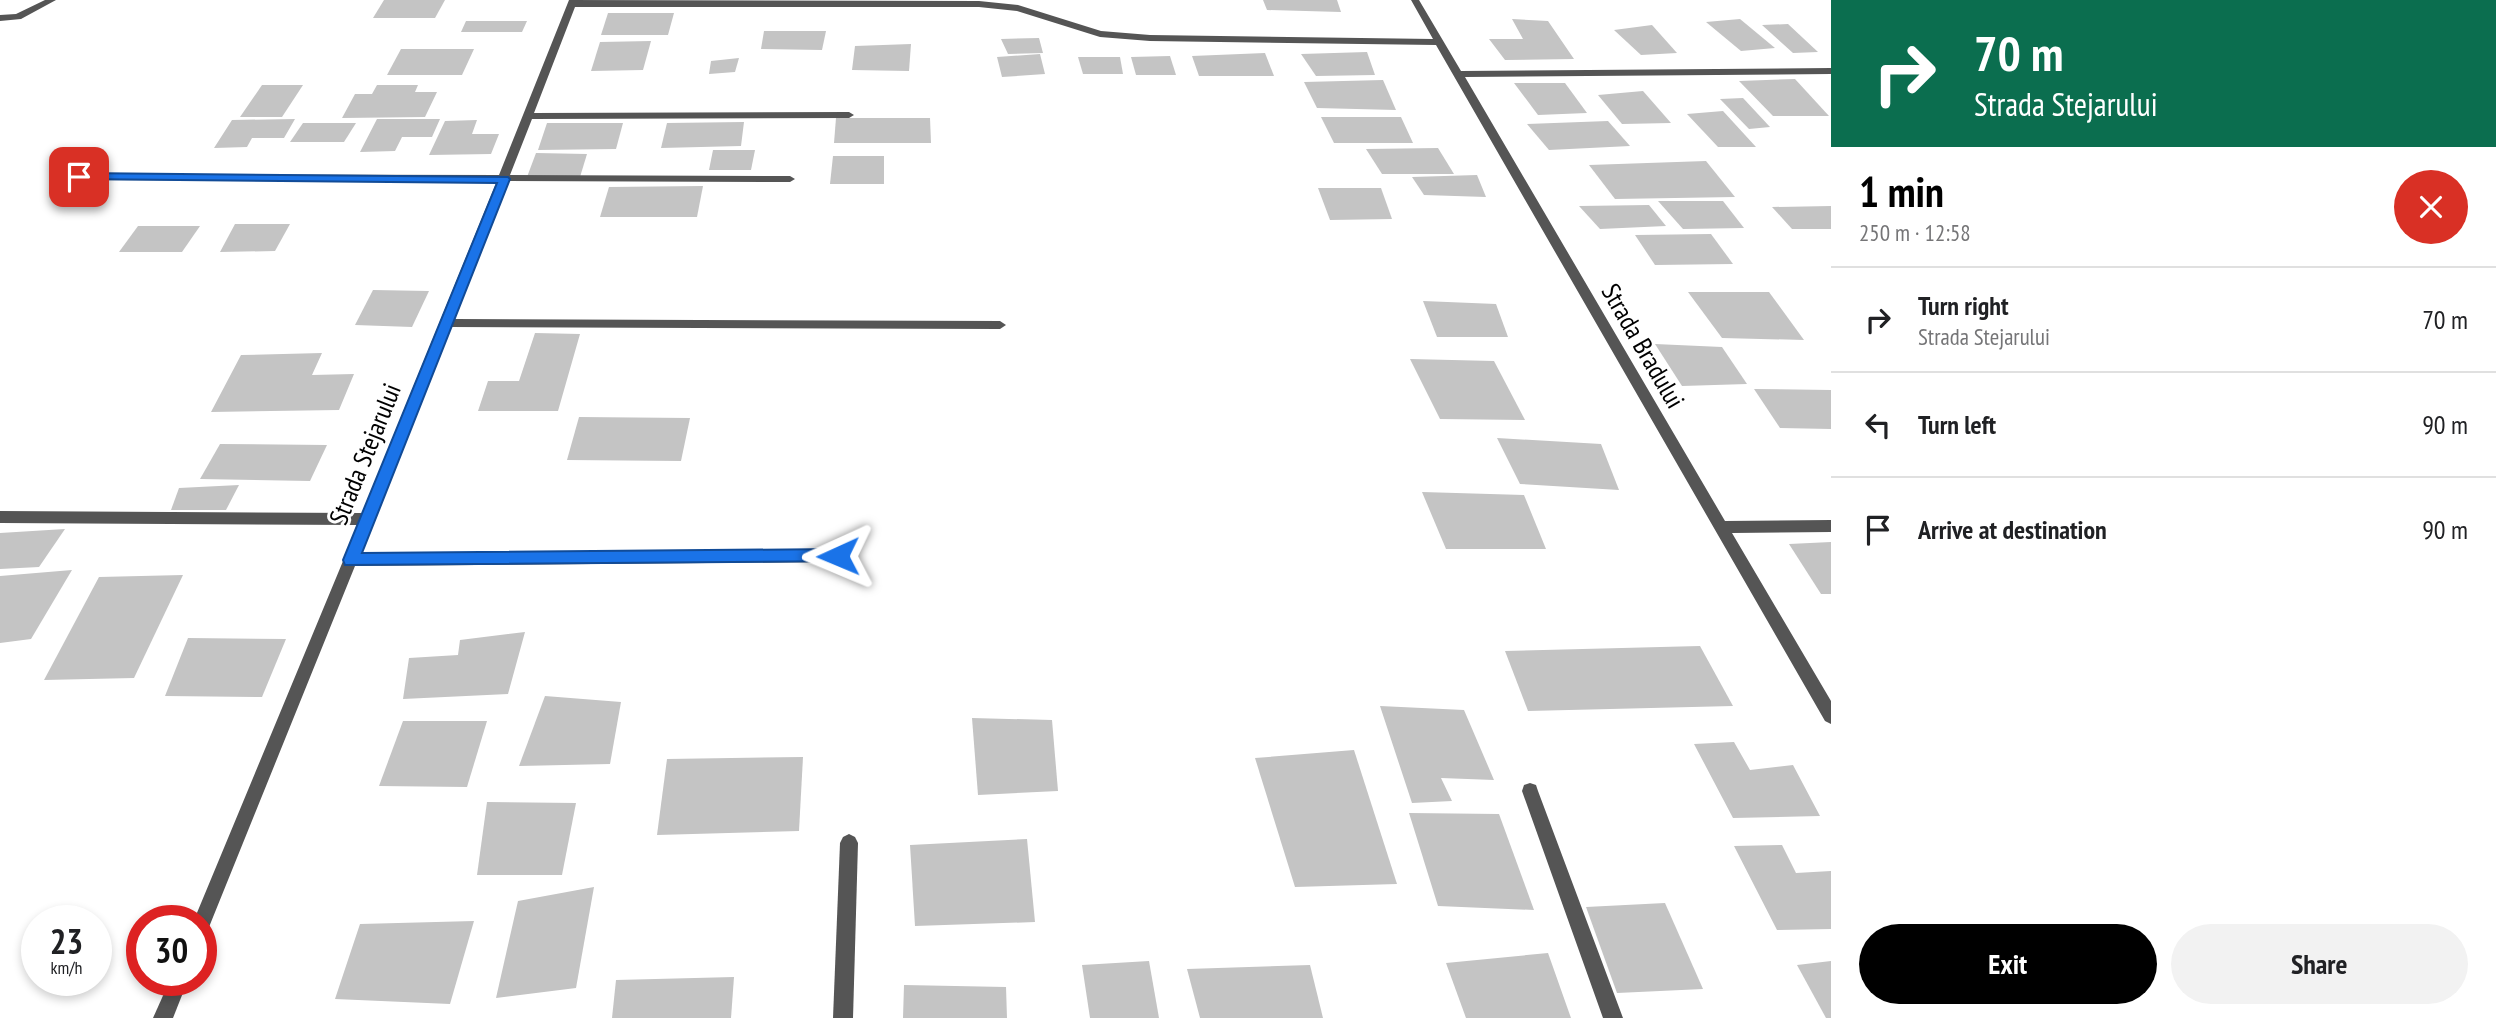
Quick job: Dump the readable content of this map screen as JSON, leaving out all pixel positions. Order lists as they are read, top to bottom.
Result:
{
  "streets": {
    "street": ["Strada Bradului", "Strada Stejarului"]
  },
  "page": {
    "turn": ["70 m", "Strada Stejarului"],
    "heading": ["1 min", "250 m · 12:58"],
    "list": [
      {
        "name": "Turn right",
        "note": "Strada Stejarului",
        "value": "70 m"
      },
      {
        "name": "Turn left",
        "value": "90 m"
      },
      {
        "name": "Arrive at destination",
        "value": "90 m"
      }
    ],
    "speed": "23 km/h",
    "limit": "30",
    "buttons": ["Exit", "Share"]
  }
}
